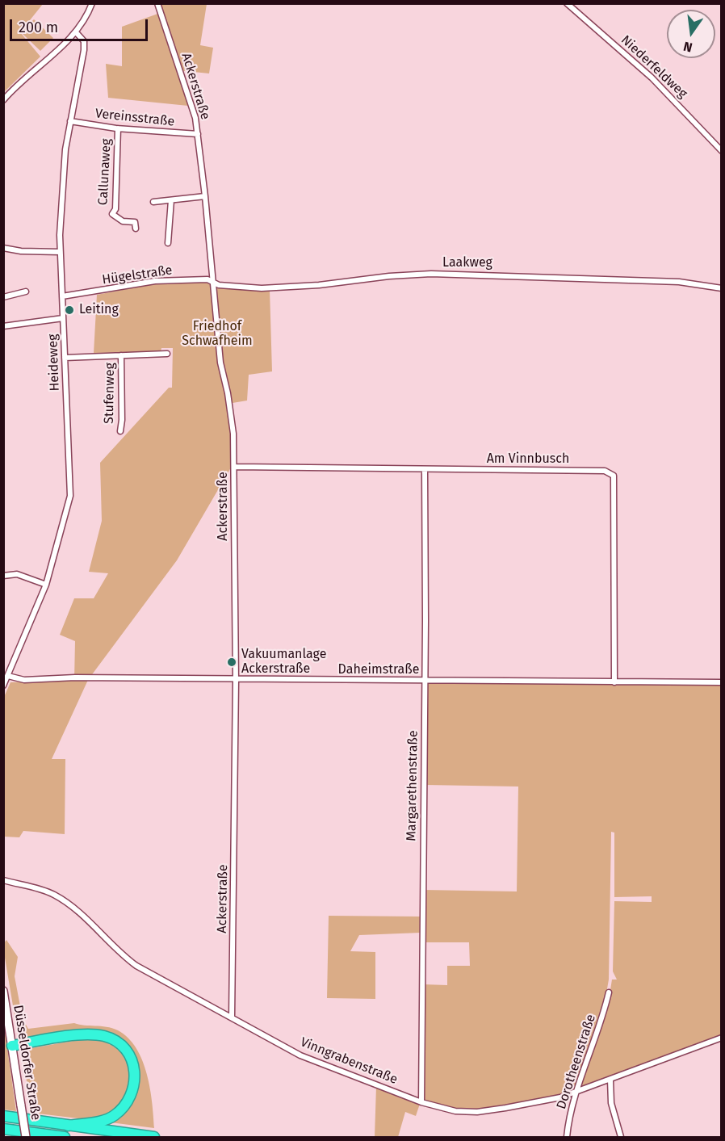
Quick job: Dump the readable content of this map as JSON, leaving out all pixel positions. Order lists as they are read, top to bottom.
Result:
{
  "streets": {
    "main road": ["Düsseldorfer Straße"],
    "street": [
      "Niederfeldweg",
      "Ackerstraße",
      "Vereinsstraße",
      "Callunaweg",
      "Laakweg",
      "Hügelstraße",
      "Heideweg",
      "Stufenweg",
      "Am Vinnbusch",
      "Daheimstraße",
      "Margarethenstraße",
      "Vinngrabenstraße",
      "Dorotheenstraße"
    ]
  },
  "crossings": [
    ["Ackerstraße", "Vereinsstraße"],
    ["Ackerstraße", "Laakweg"],
    ["Ackerstraße", "Hügelstraße"],
    ["Ackerstraße", "Am Vinnbusch"],
    ["Ackerstraße", "Daheimstraße"],
    ["Ackerstraße", "Vinngrabenstraße"],
    ["Vereinsstraße", "Callunaweg"],
    ["Vereinsstraße", "Heideweg"],
    ["Laakweg", "Hügelstraße"],
    ["Hügelstraße", "Heideweg"],
    ["Heideweg", "Stufenweg"],
    ["Heideweg", "Daheimstraße"],
    ["Am Vinnbusch", "Daheimstraße"],
    ["Am Vinnbusch", "Margarethenstraße"],
    ["Daheimstraße", "Margarethenstraße"],
    ["Margarethenstraße", "Vinngrabenstraße"],
    ["Vinngrabenstraße", "Dorotheenstraße"]
  ],
  "parks": ["Friedhof Schwafheim"],
  "places": ["Leiting", "Vakuumanlage Ackerstraße"],
  "scale_bar": "200 m",
  "north": "bottom"
}
